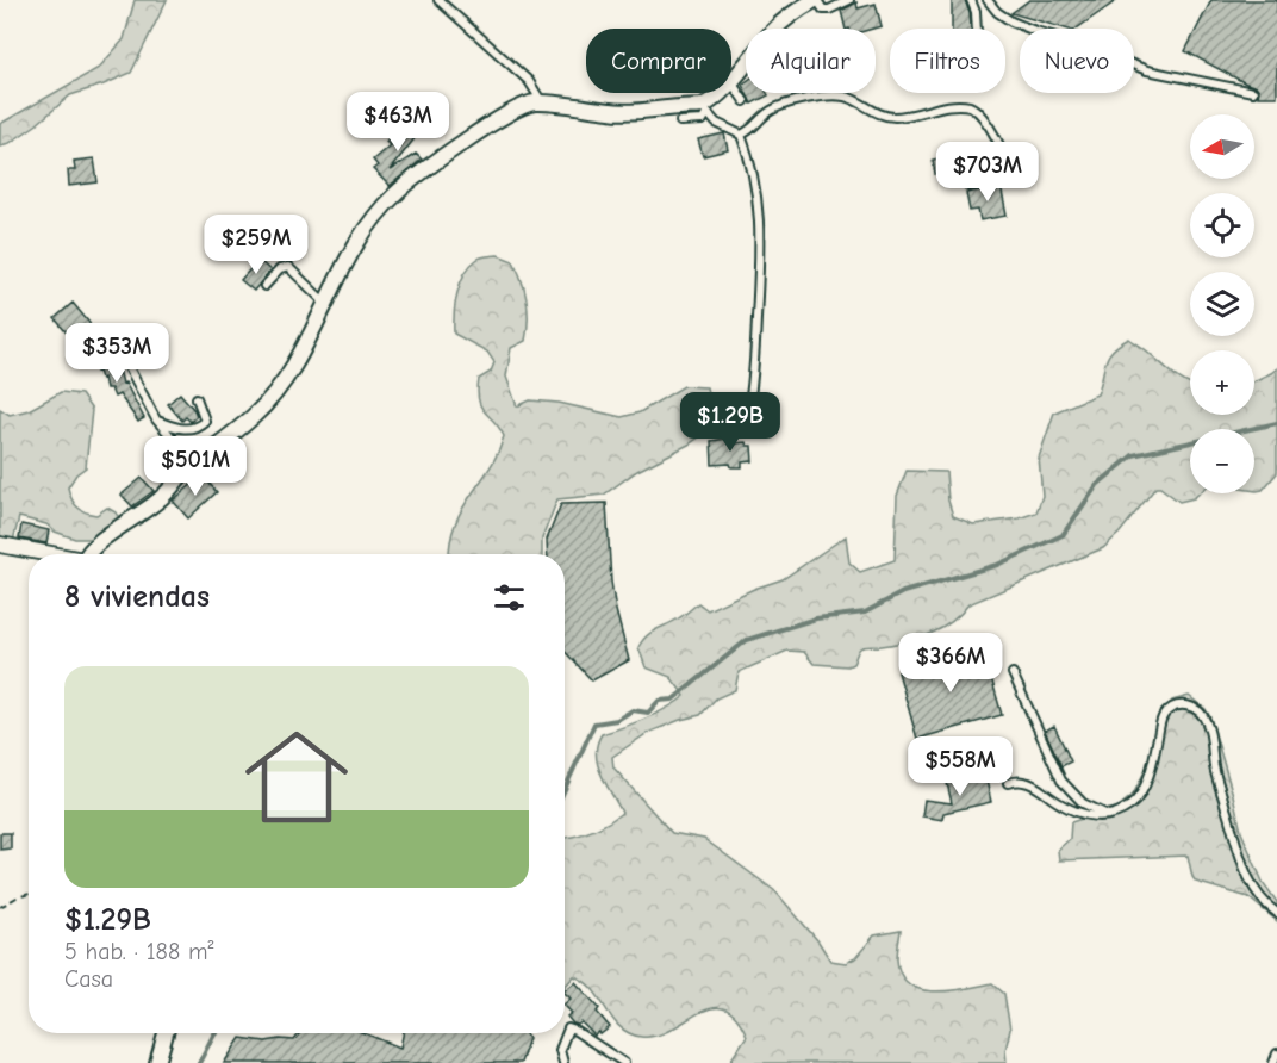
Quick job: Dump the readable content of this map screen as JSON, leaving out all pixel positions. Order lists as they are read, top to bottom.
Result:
{
  "north": "left",
  "page": {
    "chip": [
      "Comprar",
      "Alquilar",
      "Filtros",
      "Nuevo"
    ],
    "price": [
      "$463M",
      "$703M",
      "$259M",
      "$353M",
      "$1.29B",
      "$501M",
      "$366M",
      "$558M"
    ],
    "map_buttons": ["+", "−"],
    "heading": "8 viviendas",
    "list": [
      {
        "name": "$1.29B",
        "note": "5 hab. · 188 m² · Casa"
      }
    ]
  }
}
